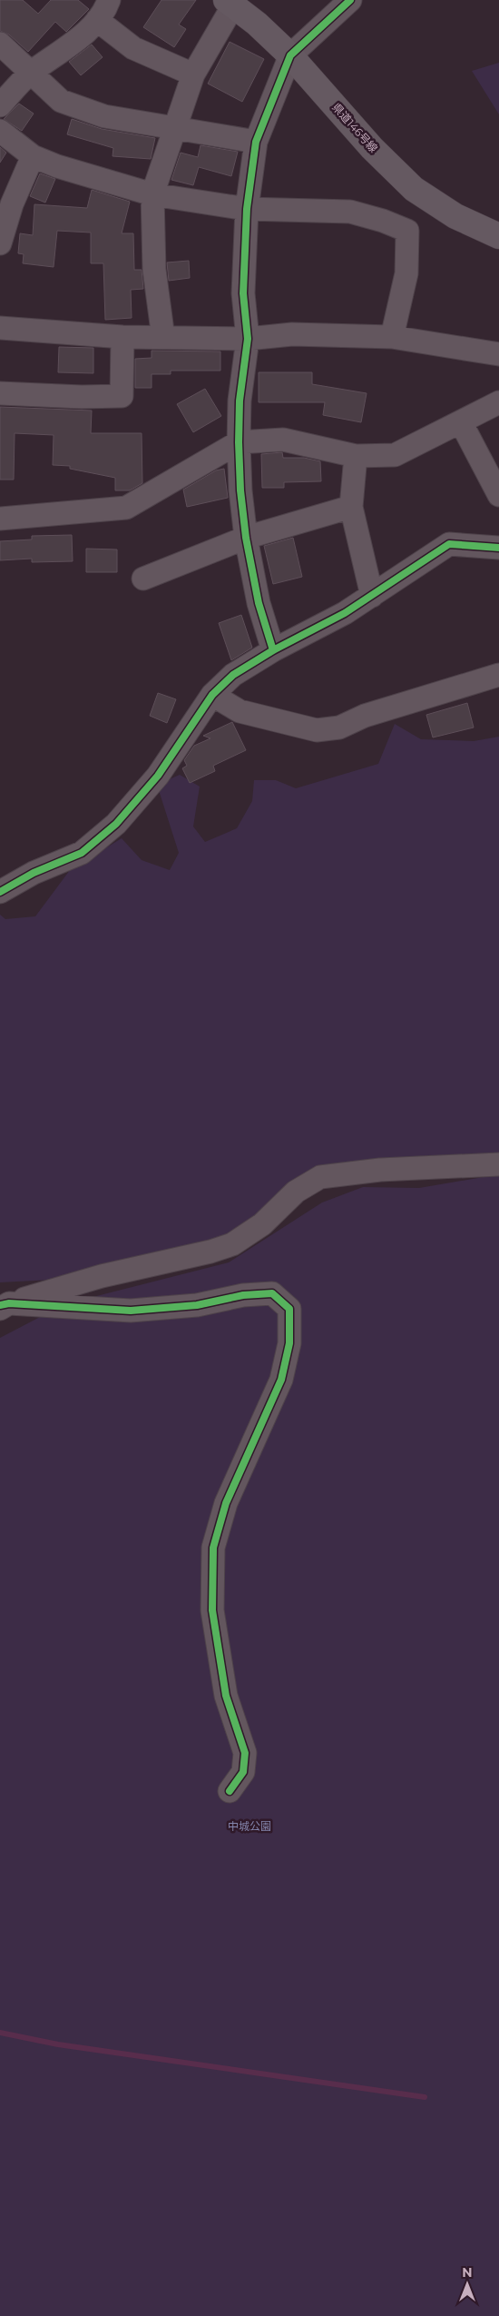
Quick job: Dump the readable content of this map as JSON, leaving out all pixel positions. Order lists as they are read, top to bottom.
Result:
{
  "streets": {
    "main road": ["県道146号線"]
  },
  "parks": ["中城公園"],
  "north": "top"
}
